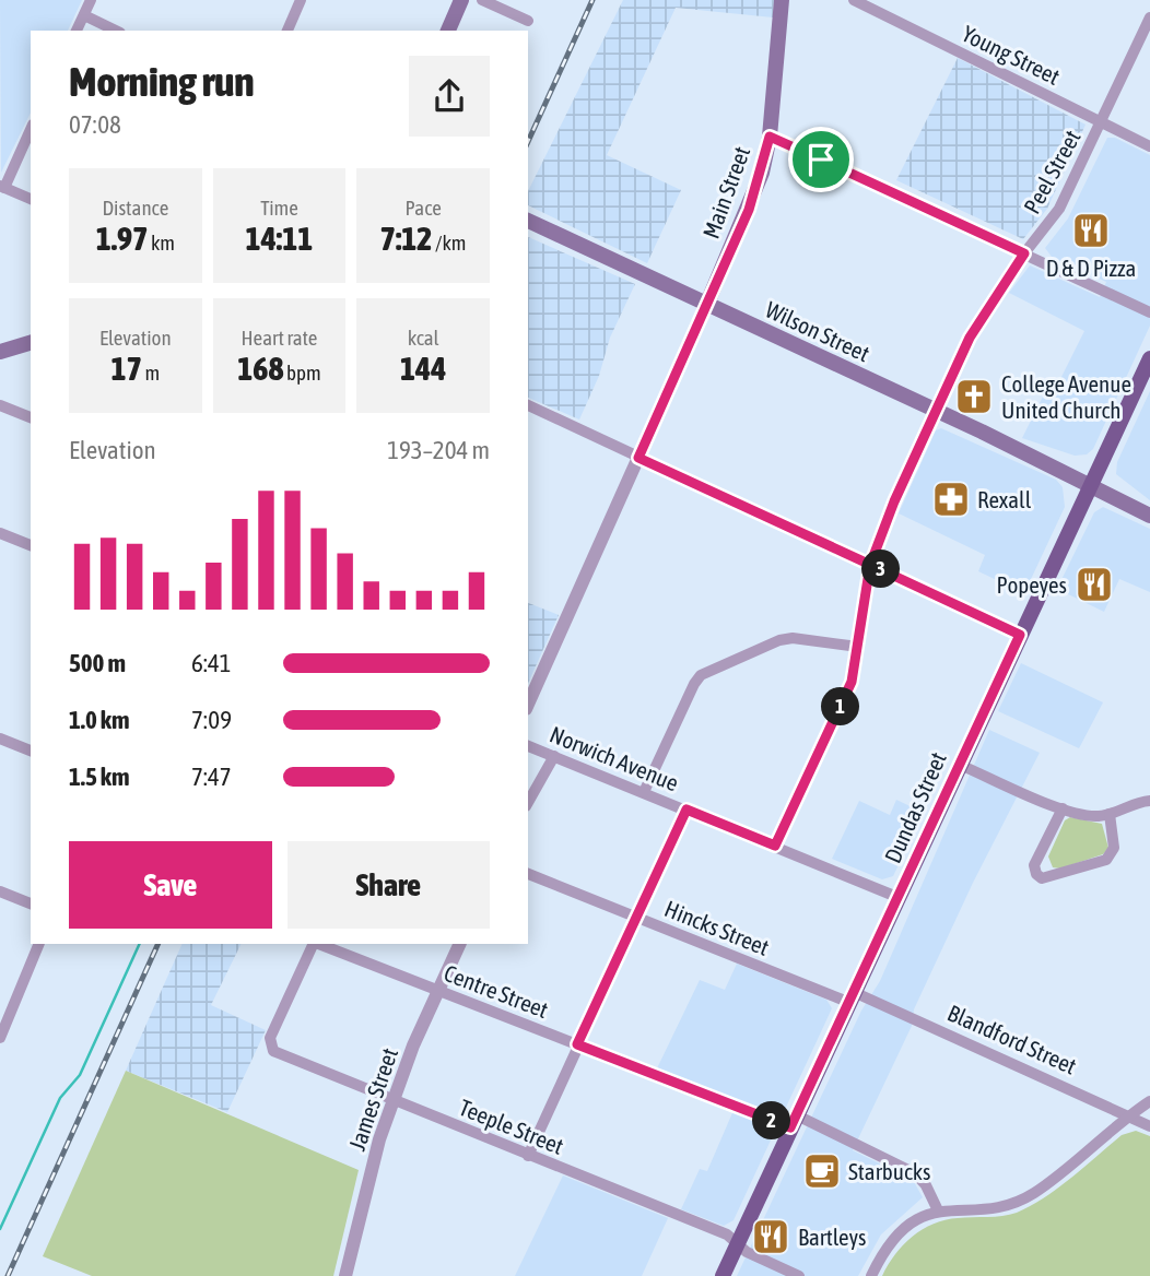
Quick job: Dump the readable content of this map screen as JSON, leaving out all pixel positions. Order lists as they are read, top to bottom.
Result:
{
  "streets": {
    "main road": ["Main Street", "Wilson Street", "Dundas Street"],
    "street": [
      "Young Street",
      "Peel Street",
      "Norwich Avenue",
      "Hincks Street",
      "Centre Street",
      "Blandford Street",
      "James Street",
      "Teeple Street"
    ]
  },
  "crossings": [
    ["Young Street", "Peel Street"],
    ["Peel Street", "Wilson Street"],
    ["Peel Street", "Norwich Avenue"],
    ["Main Street", "Wilson Street"],
    ["Wilson Street", "Dundas Street"],
    ["Norwich Avenue", "Dundas Street"],
    ["Dundas Street", "Hincks Street"],
    ["Dundas Street", "Centre Street"],
    ["Dundas Street", "Blandford Street"],
    ["Dundas Street", "Teeple Street"],
    ["Hincks Street", "Blandford Street"],
    ["Centre Street", "James Street"],
    ["James Street", "Teeple Street"]
  ],
  "places": {
    "restaurant": ["D & D Pizza", "Popeyes", "Bartleys"],
    "church": ["College Avenue United Church"],
    "pharmacy": ["Rexall"],
    "cafe": ["Starbucks"]
  },
  "page": {
    "heading": ["Morning run", "07:08"],
    "stats": [
      ["Distance", "1.97 km"],
      ["Time", "14:11"],
      ["Pace", "7:12 /km"],
      ["Elevation", "17 m"],
      ["Heart rate", "168 bpm"],
      ["kcal", "144"]
    ],
    "chart": ["Elevation", "193–204 m"],
    "pins": ["3", "1", "2"],
    "list": [
      {
        "name": "500 m",
        "note": "6:41"
      },
      {
        "name": "1.0 km",
        "note": "7:09"
      },
      {
        "name": "1.5 km",
        "note": "7:47"
      }
    ],
    "buttons": ["Save", "Share"]
  }
}
